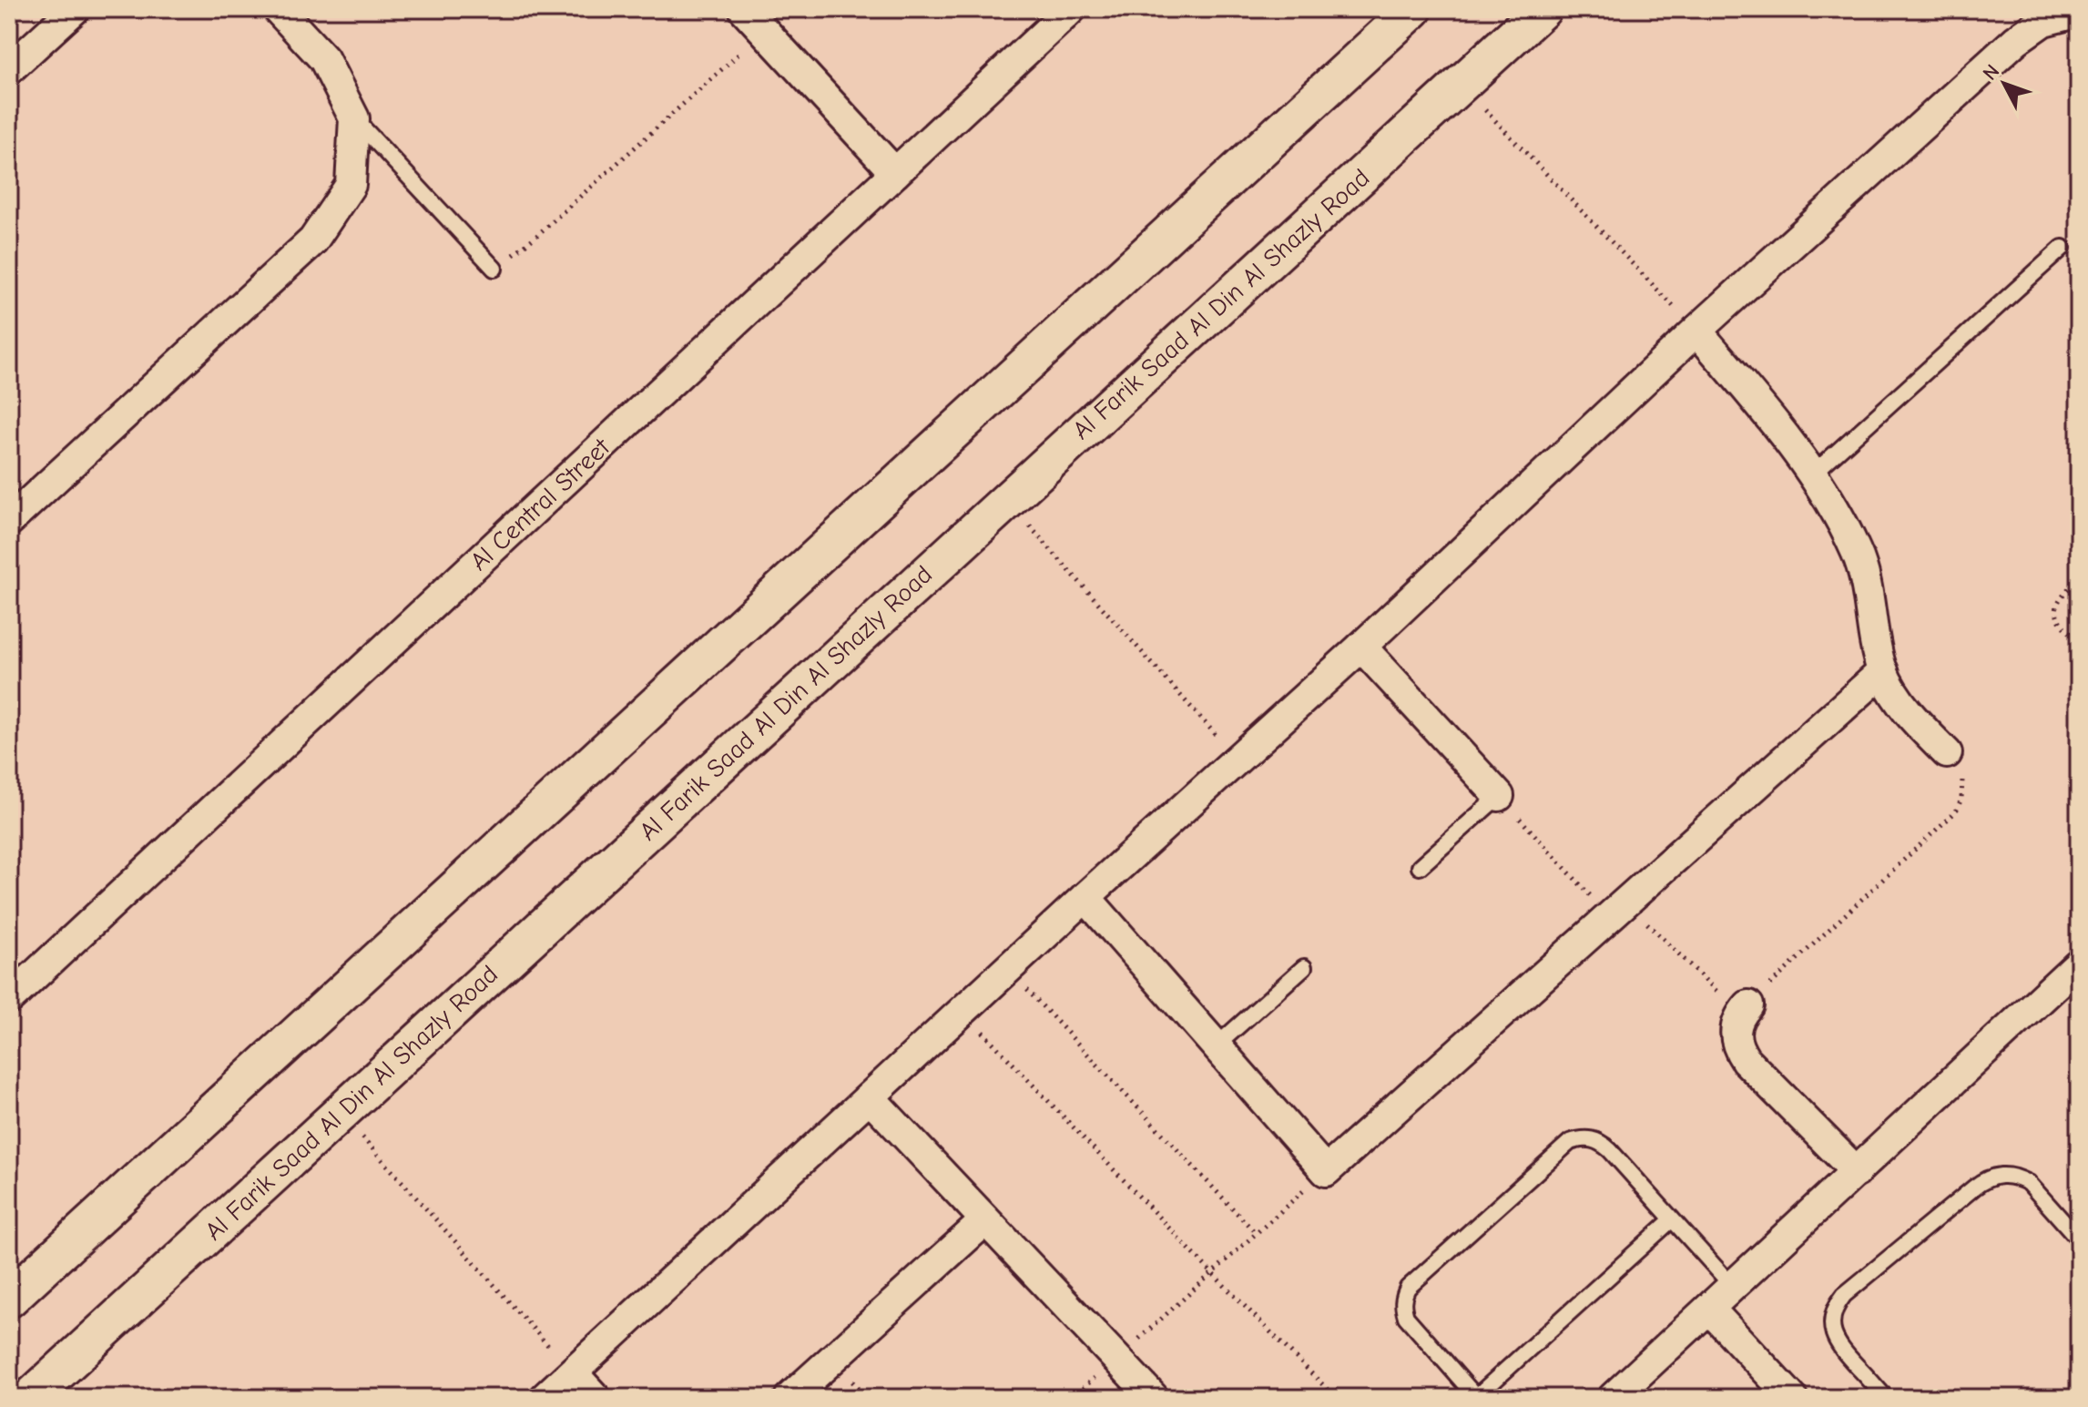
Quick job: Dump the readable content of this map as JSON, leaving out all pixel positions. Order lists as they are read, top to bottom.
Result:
{
  "streets": {
    "street": ["Al Farik Saad Al Din Al Shazly Road", "Al Central Street"]
  },
  "north": "top left"
}
